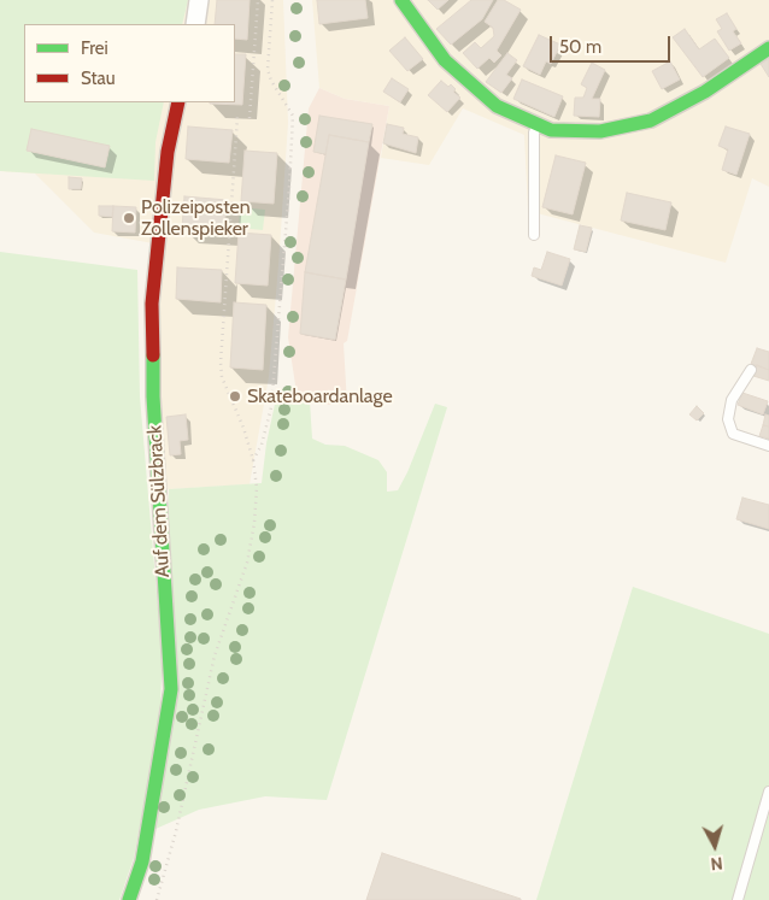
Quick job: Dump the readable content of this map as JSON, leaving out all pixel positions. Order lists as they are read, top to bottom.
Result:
{
  "streets": {
    "street": ["Auf dem Sülzbrack"]
  },
  "places": ["Polizeiposten Zollenspieker", "Skateboardanlage"],
  "legend": ["Frei", "Stau"],
  "scale_bar": "50 m",
  "north": "bottom"
}
